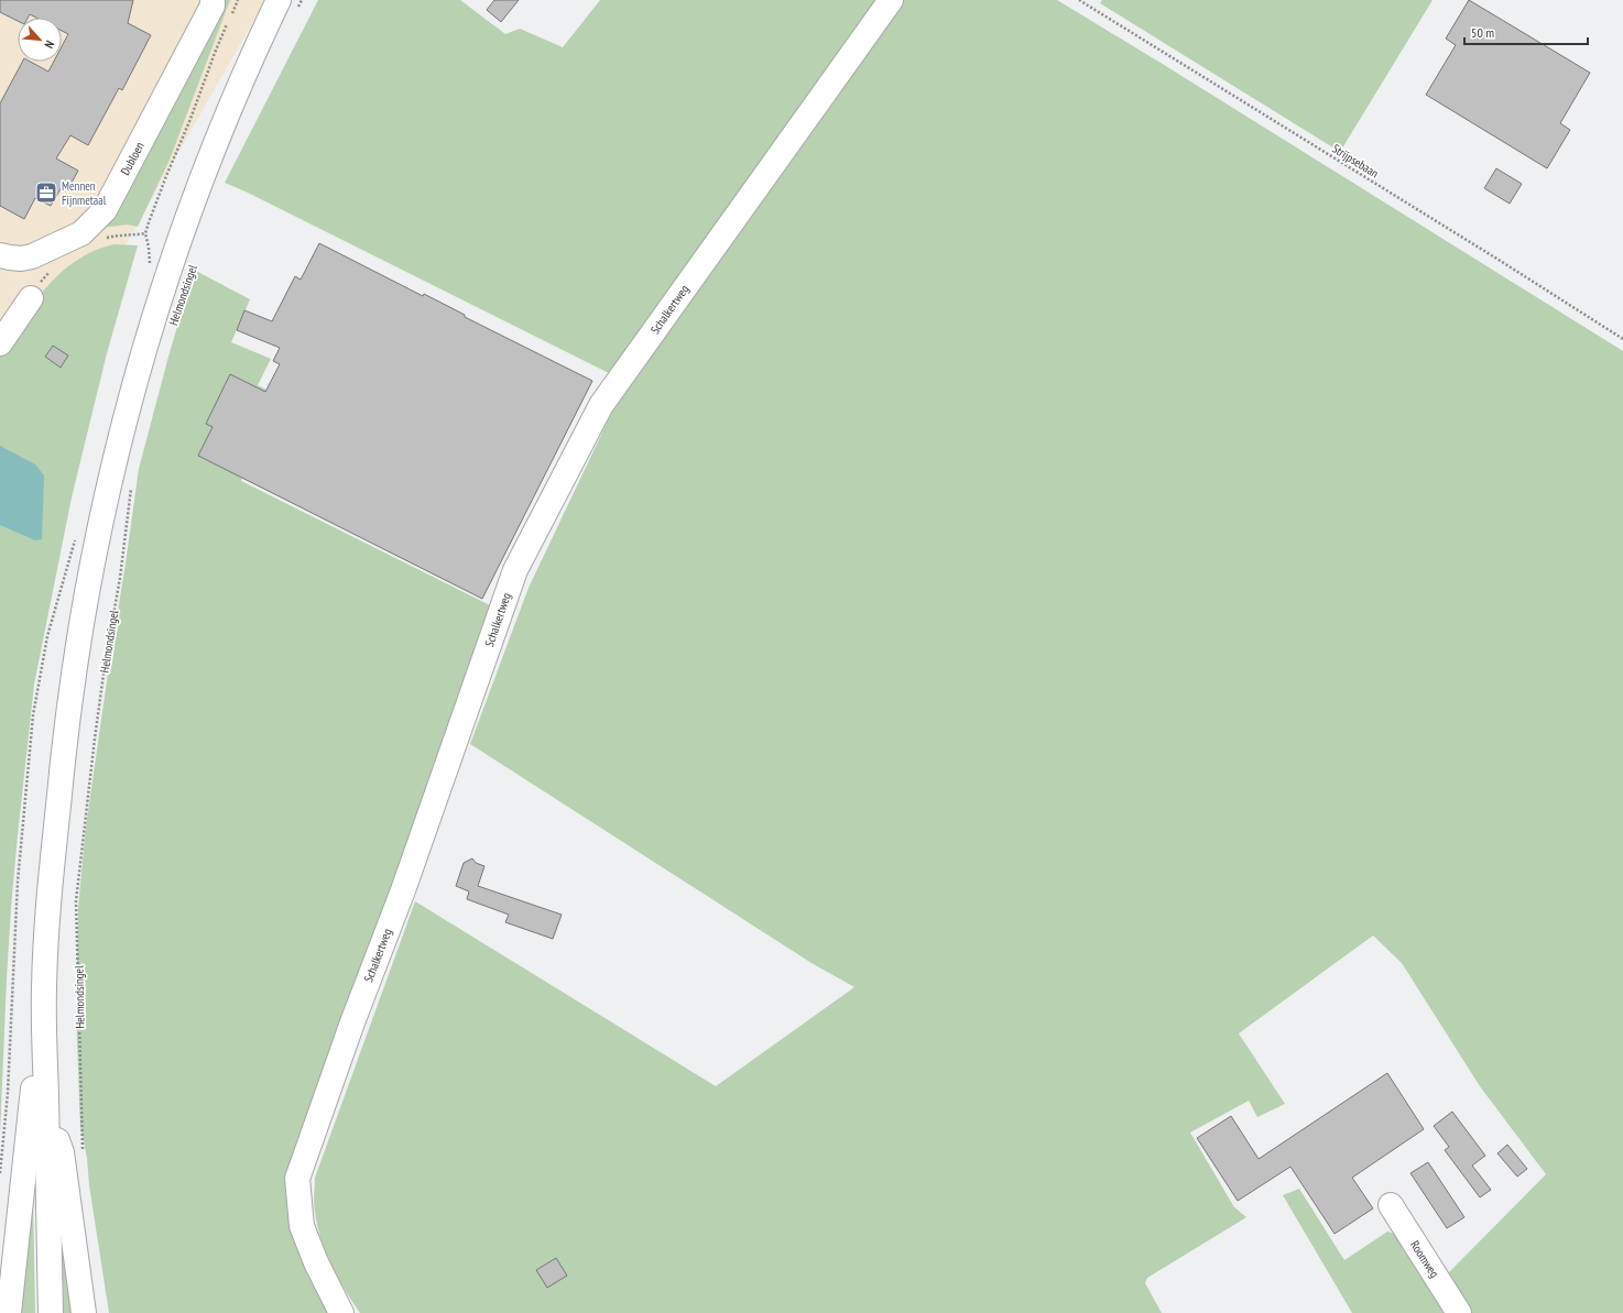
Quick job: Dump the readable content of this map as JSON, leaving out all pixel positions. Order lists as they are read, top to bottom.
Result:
{
  "streets": {
    "street": [
      "Dubloen",
      "Helmondsingel",
      "Schalkertweg",
      "Roomweg"
    ],
    "path": ["Strijpsebaan"]
  },
  "places": {
    "office": ["Mennen Fijnmetaal"]
  },
  "scale_bar": "50 m",
  "north": "bottom right"
}
